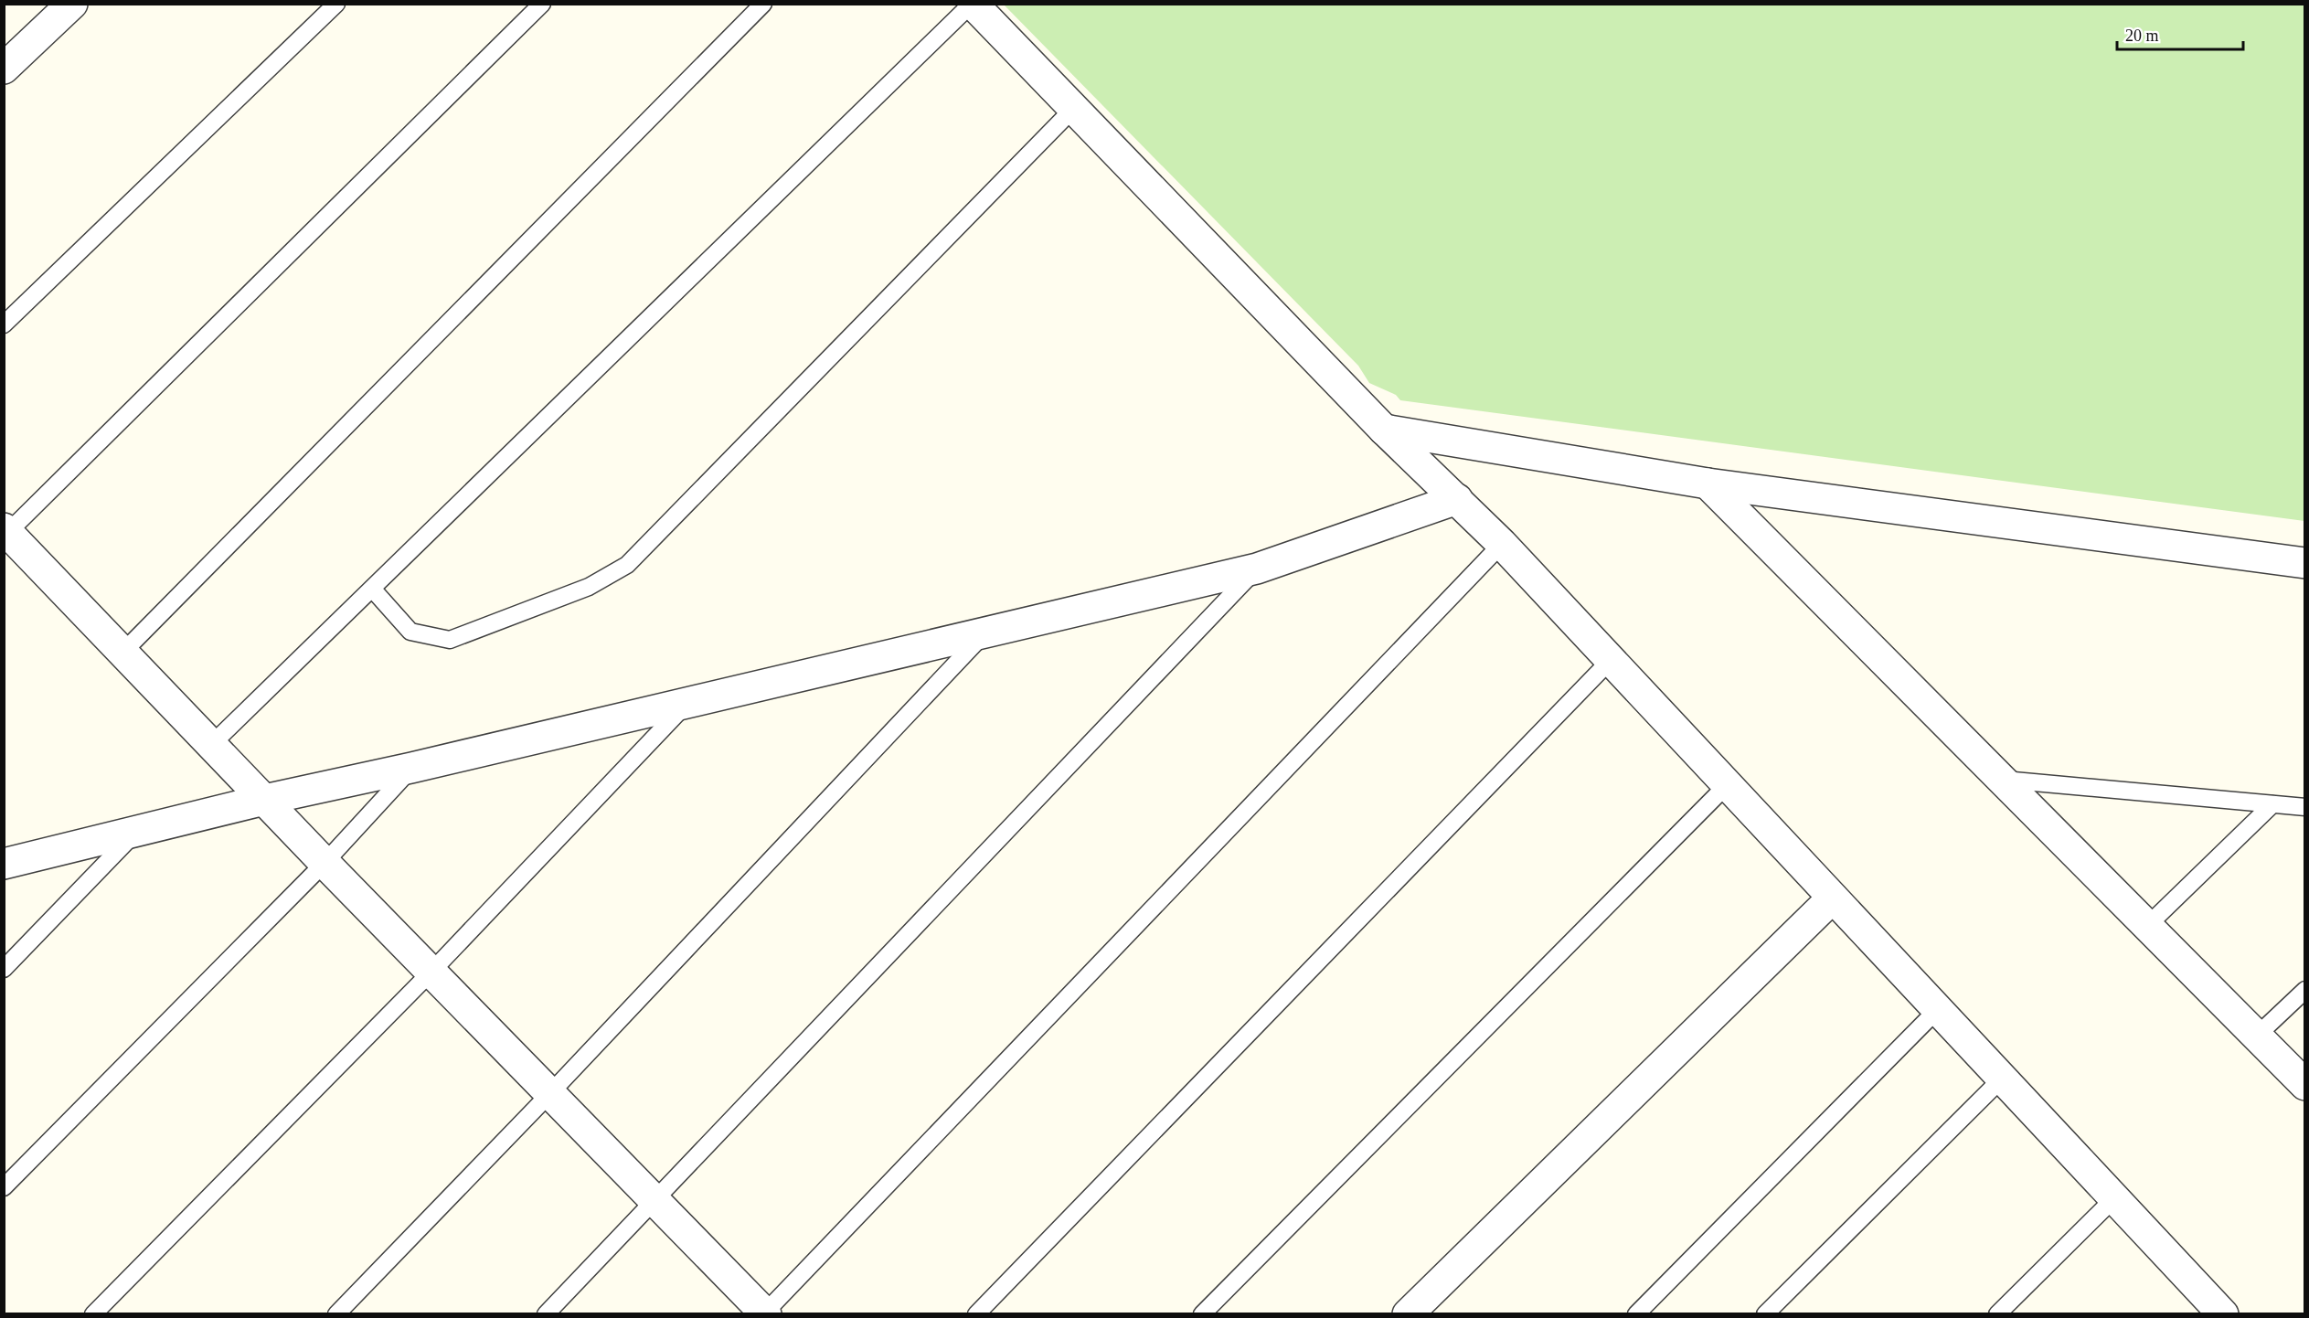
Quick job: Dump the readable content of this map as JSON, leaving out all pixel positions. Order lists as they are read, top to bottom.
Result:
{
  "scale_bar": "20 m"
}
